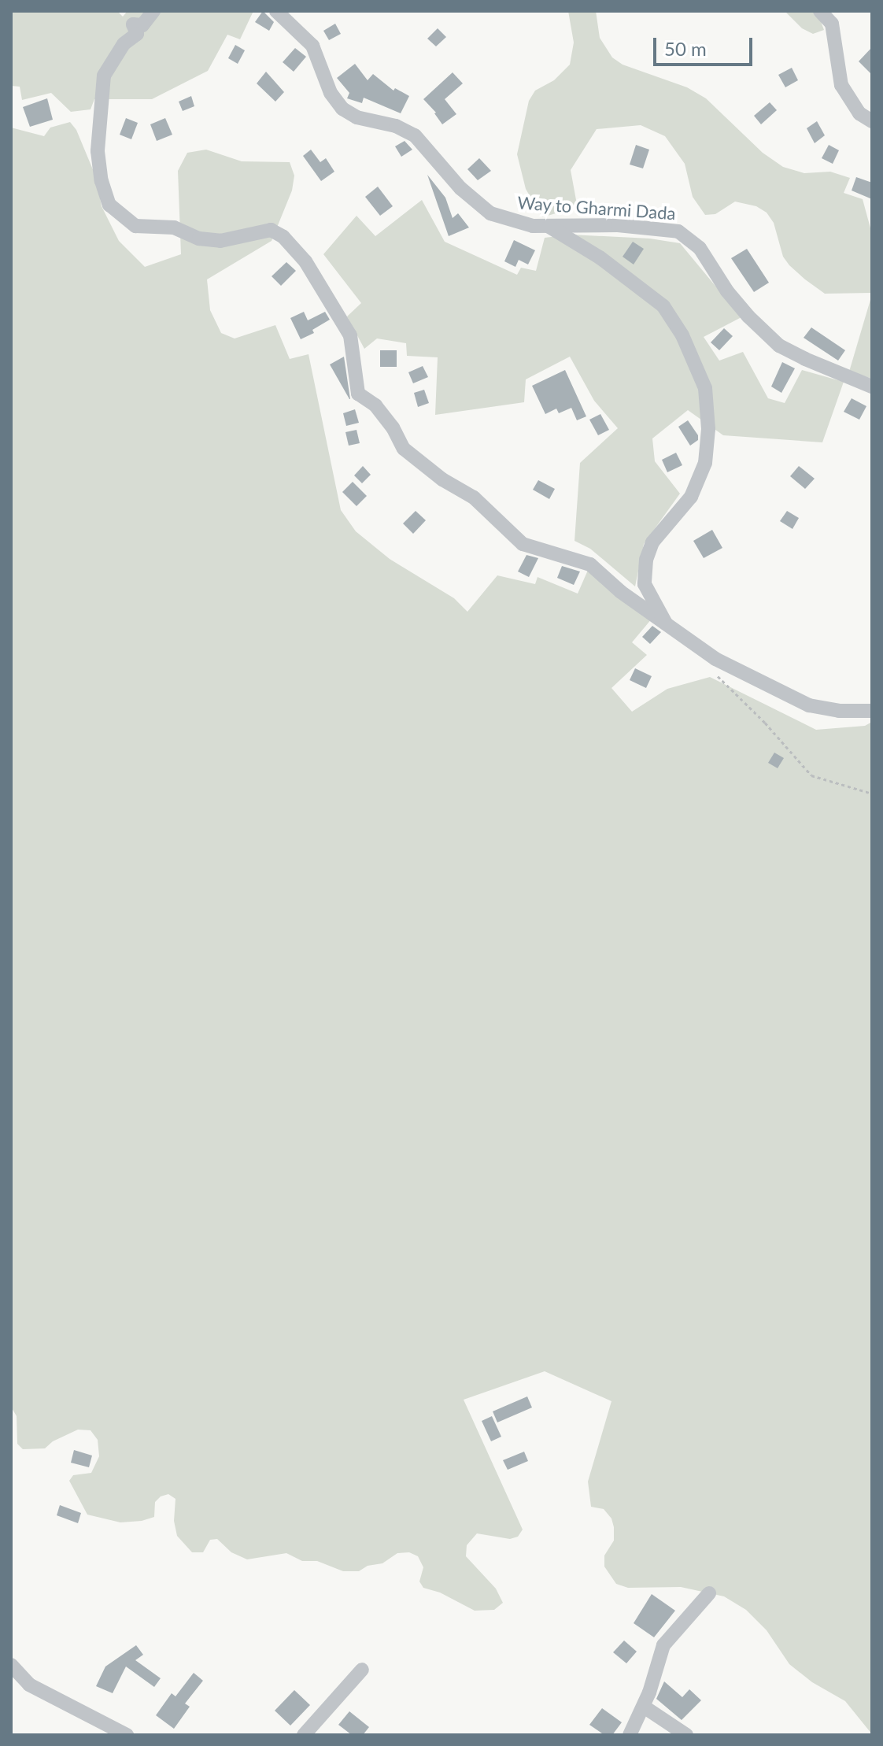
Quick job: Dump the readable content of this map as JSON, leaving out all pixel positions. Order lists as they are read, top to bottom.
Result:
{
  "streets": {
    "street": ["Way to Gharmi Dada"]
  },
  "scale_bar": "50 m"
}
